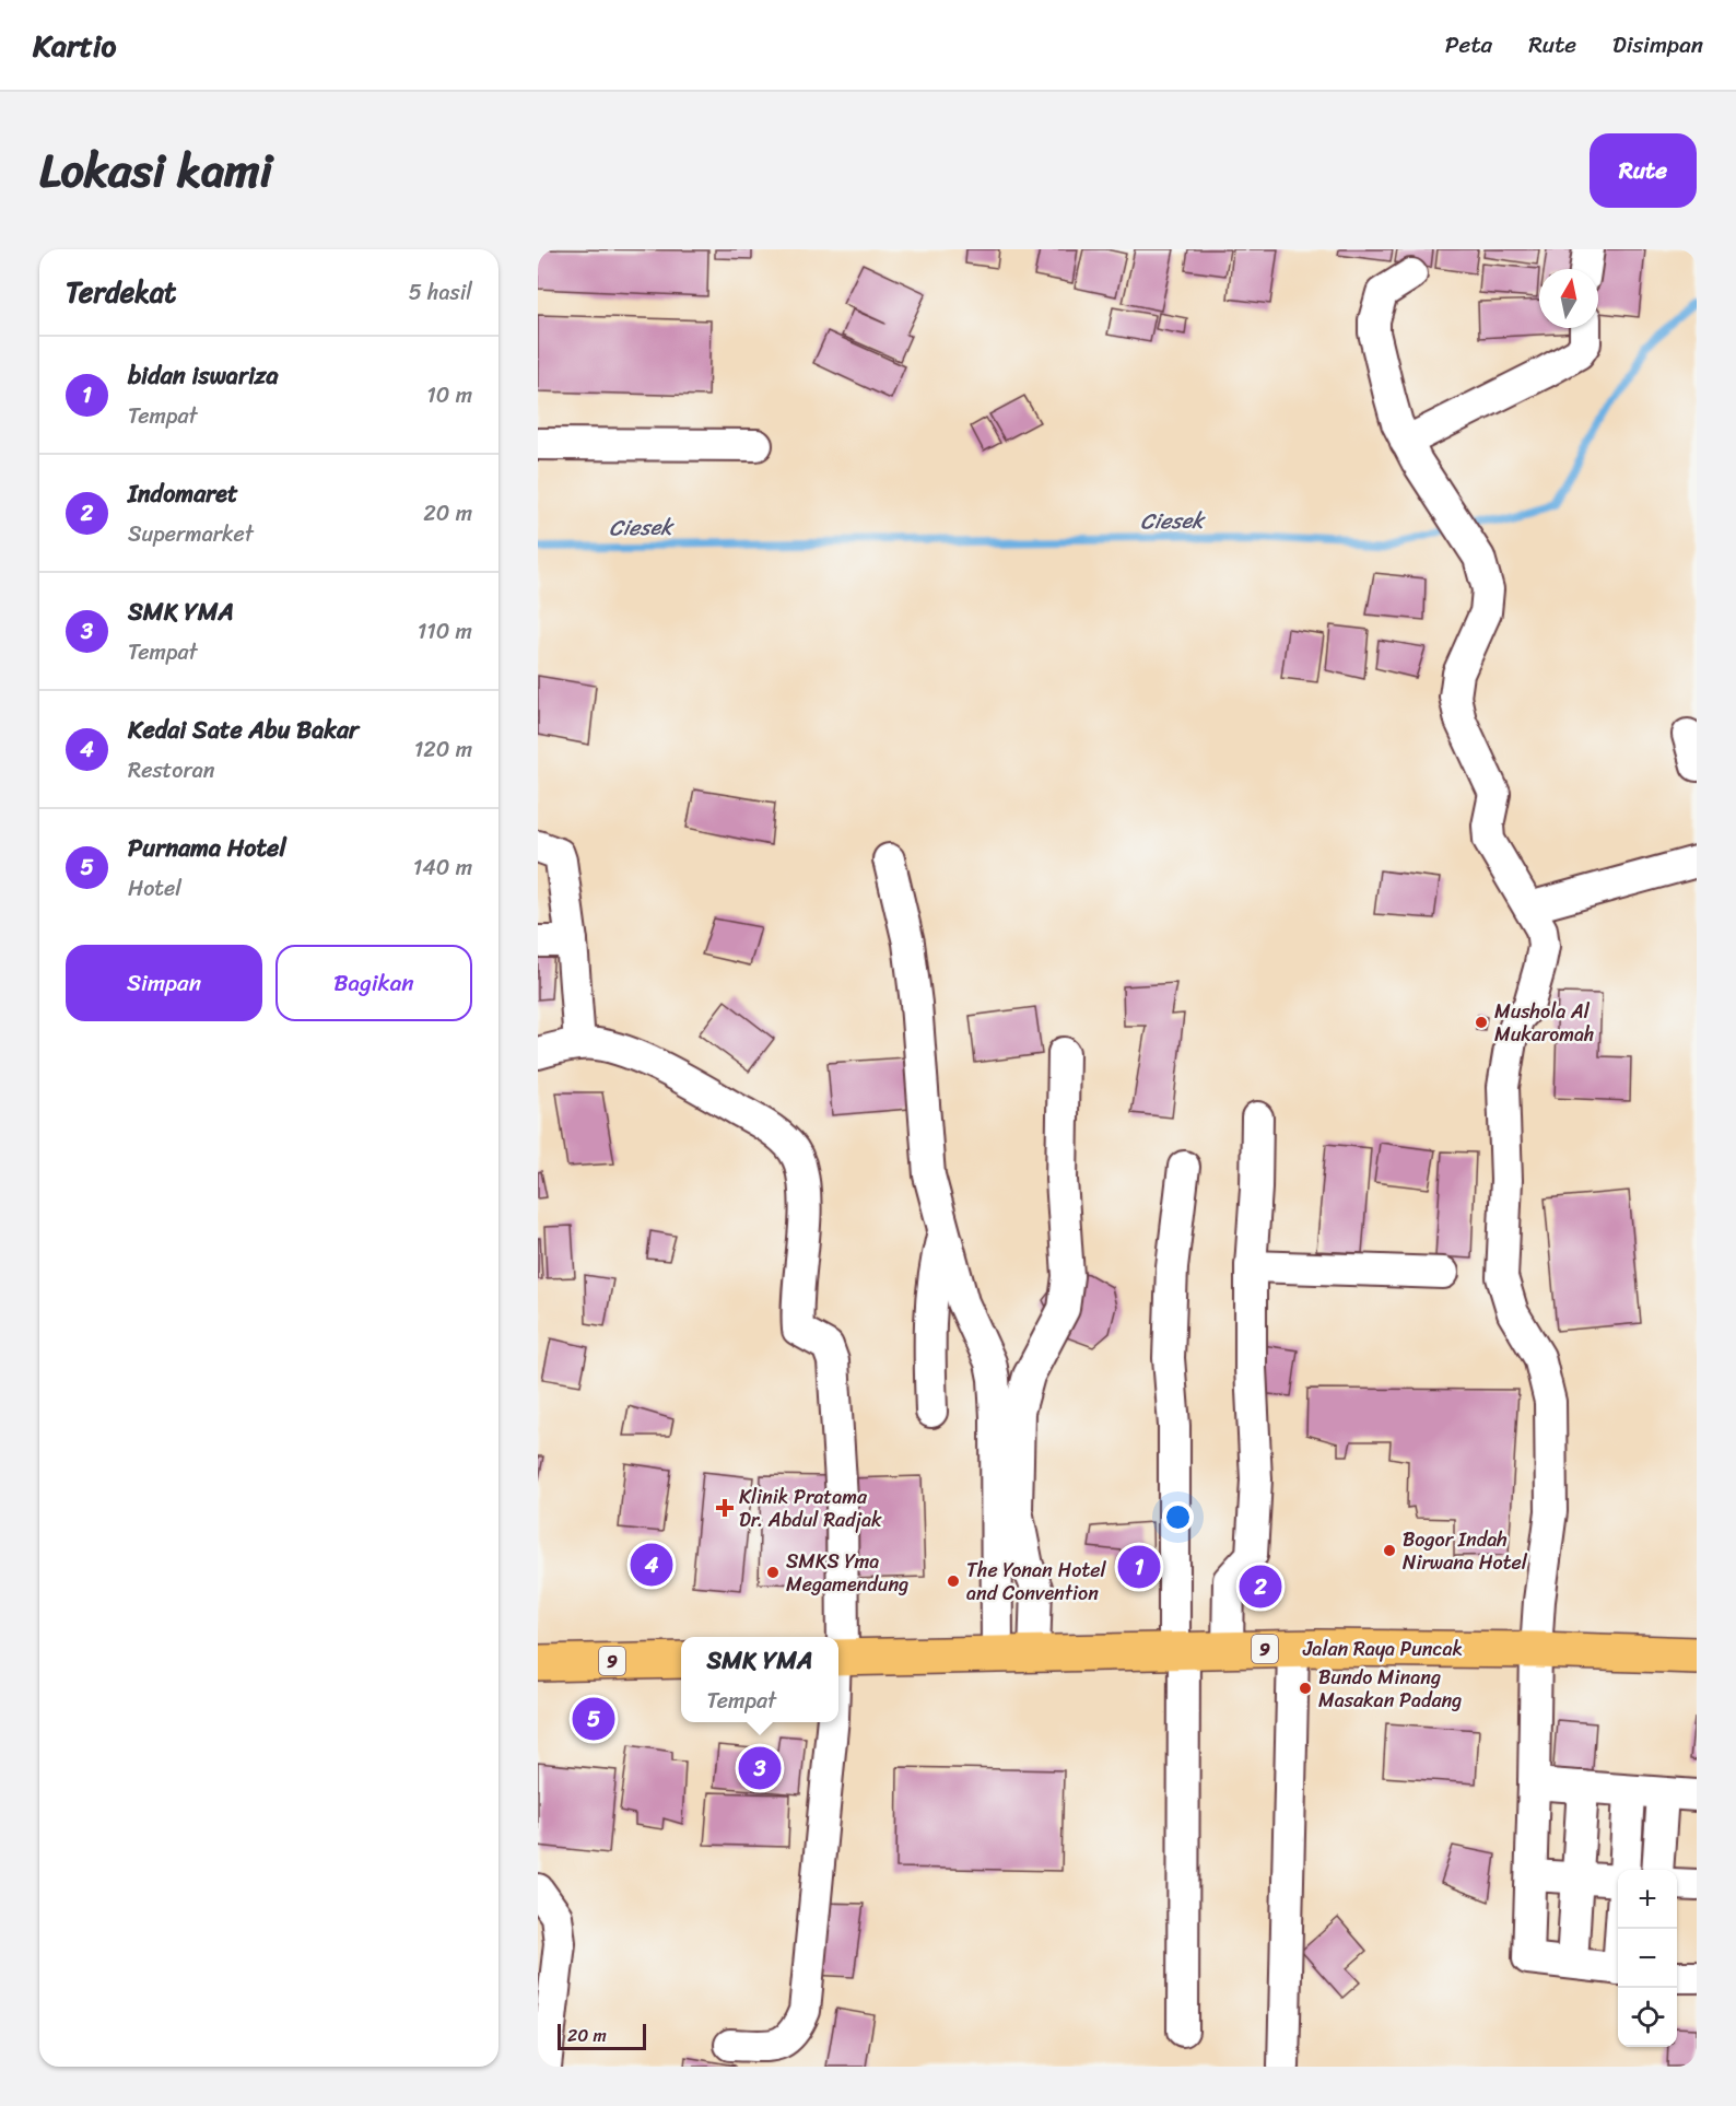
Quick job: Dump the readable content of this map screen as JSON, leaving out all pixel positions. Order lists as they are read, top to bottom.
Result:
{
  "streets": {
    "highway": ["9", "Jalan Raya Puncak"]
  },
  "water": ["Ciesek"],
  "places": {
    "other": [
      "Mushola Al Mukaromah",
      "Bogor Indah Nirwana Hotel",
      "SMKS Yma Megamendung",
      "The Yonan Hotel and Convention",
      "Bundo Minang Masakan Padang"
    ],
    "health": ["Klinik Pratama Dr. Abdul Radjak"]
  },
  "scale_bar": "20 m",
  "north": "top",
  "page": {
    "header": "Kartio",
    "nav": ["Peta", "Rute", "Disimpan"],
    "title": "Lokasi kami",
    "buttons": [
      "Rute",
      ["Simpan", "Bagikan"]
    ],
    "heading": ["Terdekat", "5 hasil"],
    "list": [
      {
        "mark": "1",
        "name": "bidan iswariza",
        "note": "Tempat",
        "value": "10 m"
      },
      {
        "mark": "2",
        "name": "Indomaret",
        "note": "Supermarket",
        "value": "20 m"
      },
      {
        "mark": "3",
        "name": "SMK YMA",
        "note": "Tempat",
        "value": "110 m"
      },
      {
        "mark": "4",
        "name": "Kedai Sate Abu Bakar",
        "note": "Restoran",
        "value": "120 m"
      },
      {
        "mark": "5",
        "name": "Purnama Hotel",
        "note": "Hotel",
        "value": "140 m"
      }
    ],
    "pins": [
      "4",
      "1",
      "2",
      "5",
      "3"
    ],
    "popup": ["SMK YMA", "Tempat"],
    "map_buttons": ["+", "−"],
    "scale": "20 m"
  }
}
